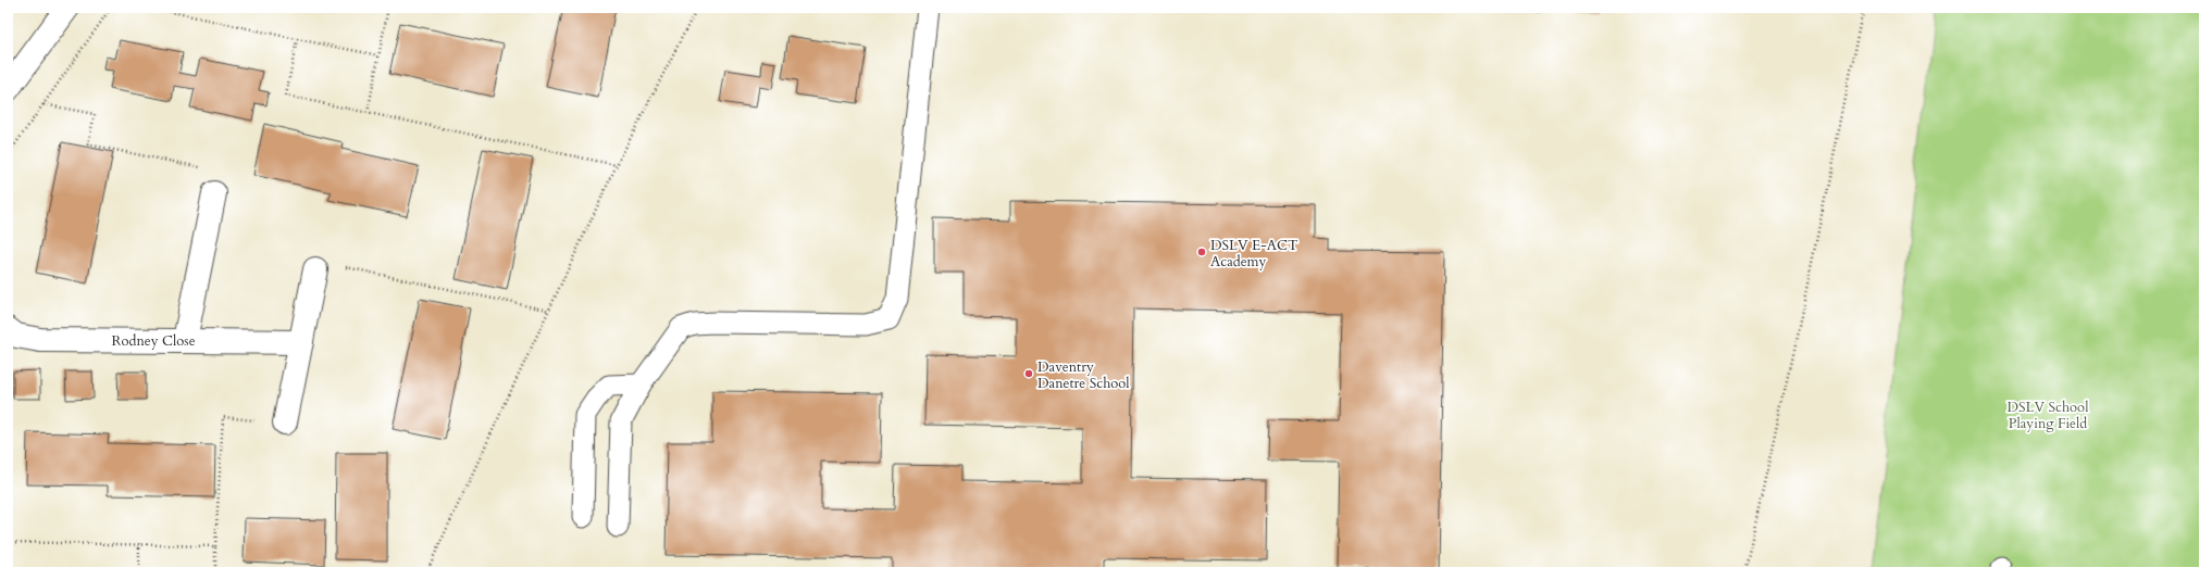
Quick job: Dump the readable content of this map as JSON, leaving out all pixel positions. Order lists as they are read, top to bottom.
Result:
{
  "streets": {
    "street": ["Rodney Close"]
  },
  "parks": ["DSLV School Playing Field"],
  "places": ["DSLV E-ACT Academy", "Daventry Danetre School"]
}
